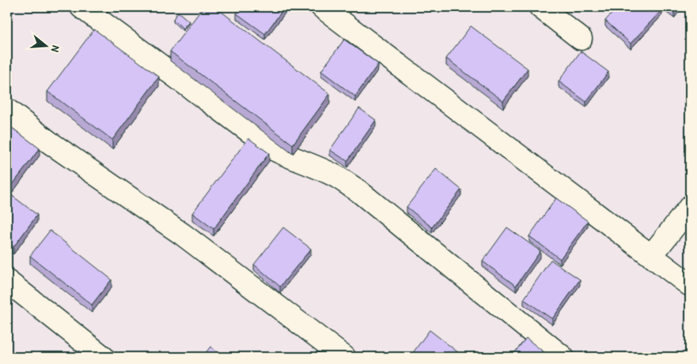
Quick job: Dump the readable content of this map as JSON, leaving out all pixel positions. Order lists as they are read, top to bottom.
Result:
{
  "north": "right"
}
